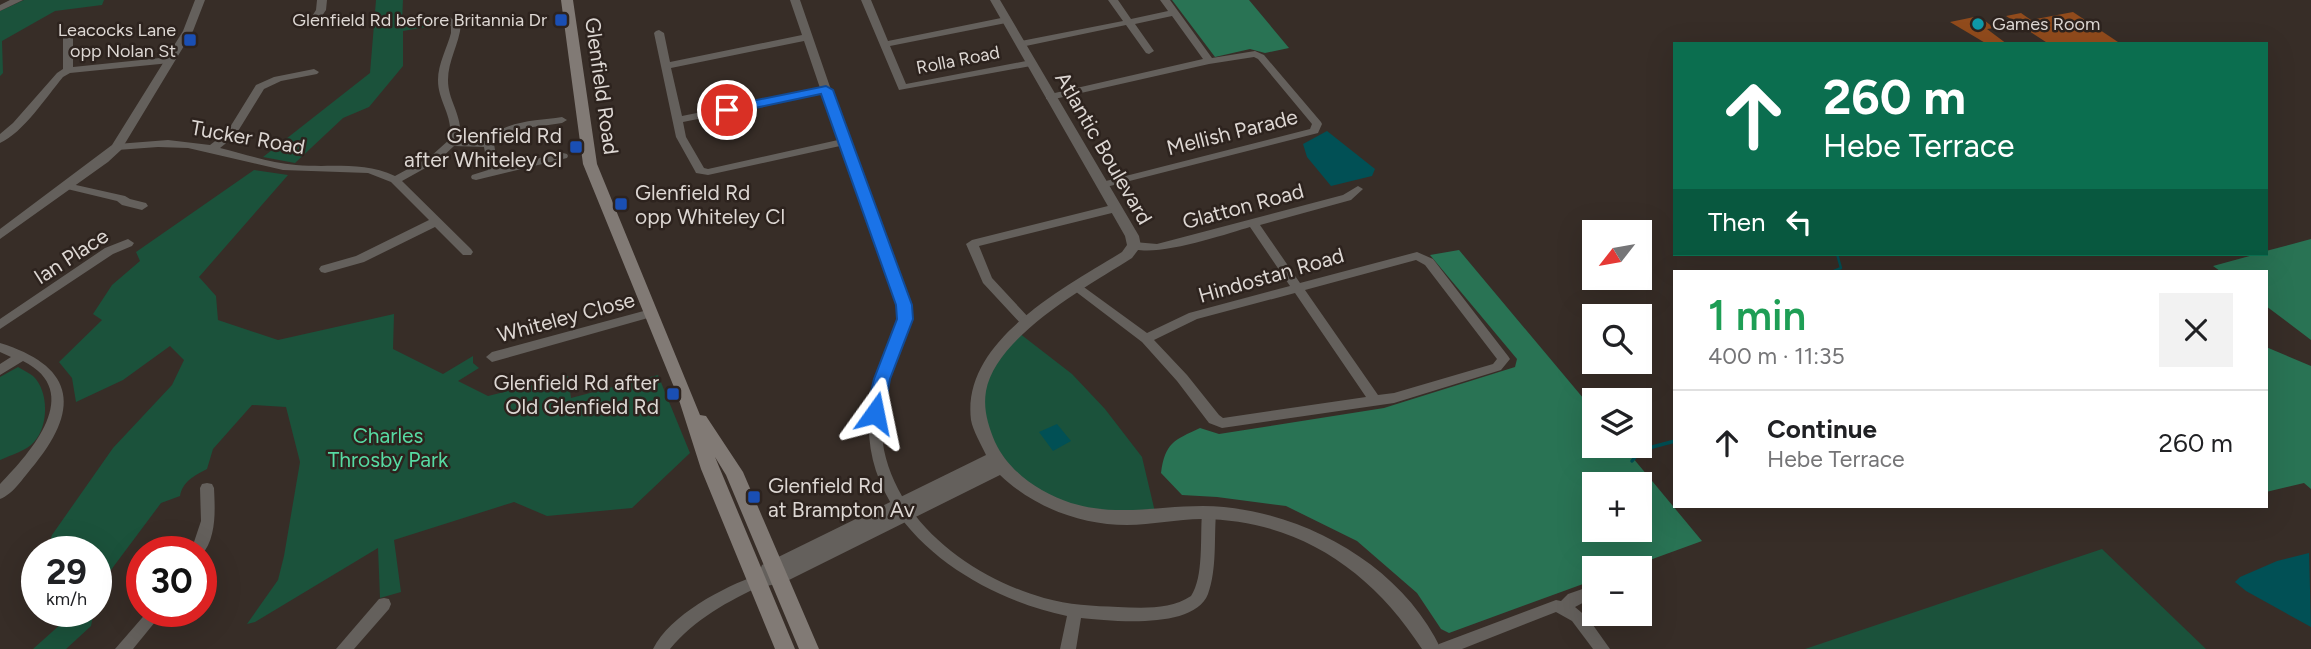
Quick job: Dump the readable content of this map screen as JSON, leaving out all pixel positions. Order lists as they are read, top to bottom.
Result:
{
  "streets": {
    "main road": ["Glenfield Road"],
    "street": [
      "Rolla Road",
      "Mellish Parade",
      "Tucker Road",
      "Atlantic Boulevard",
      "Glatton Road",
      "Ian Place",
      "Hindostan Road",
      "Whiteley Close"
    ]
  },
  "crossings": [
    ["Rolla Road", "Atlantic Boulevard"],
    ["Glenfield Road", "Whiteley Close"],
    ["Mellish Parade", "Atlantic Boulevard"],
    ["Atlantic Boulevard", "Glatton Road"]
  ],
  "parks": ["Charles Throsby Park"],
  "places": {
    "transit": [
      "Glenfield Rd before Britannia Dr",
      "Leacocks Lane opp Nolan St",
      "Glenfield Rd after Whiteley Cl",
      "Glenfield Rd opp Whiteley Cl",
      "Glenfield Rd after Old Glenfield Rd",
      "Glenfield Rd at Brampton Av"
    ],
    "other": ["Games Room"]
  },
  "north": "bottom left",
  "page": {
    "turn": ["260 m", "Hebe Terrace"],
    "then": "Then",
    "map_buttons": ["+", "−"],
    "heading": ["1 min", "400 m · 11:35"],
    "list": [
      {
        "name": "Continue",
        "note": "Hebe Terrace",
        "value": "260 m"
      }
    ],
    "speed": "29 km/h",
    "limit": "30"
  }
}
